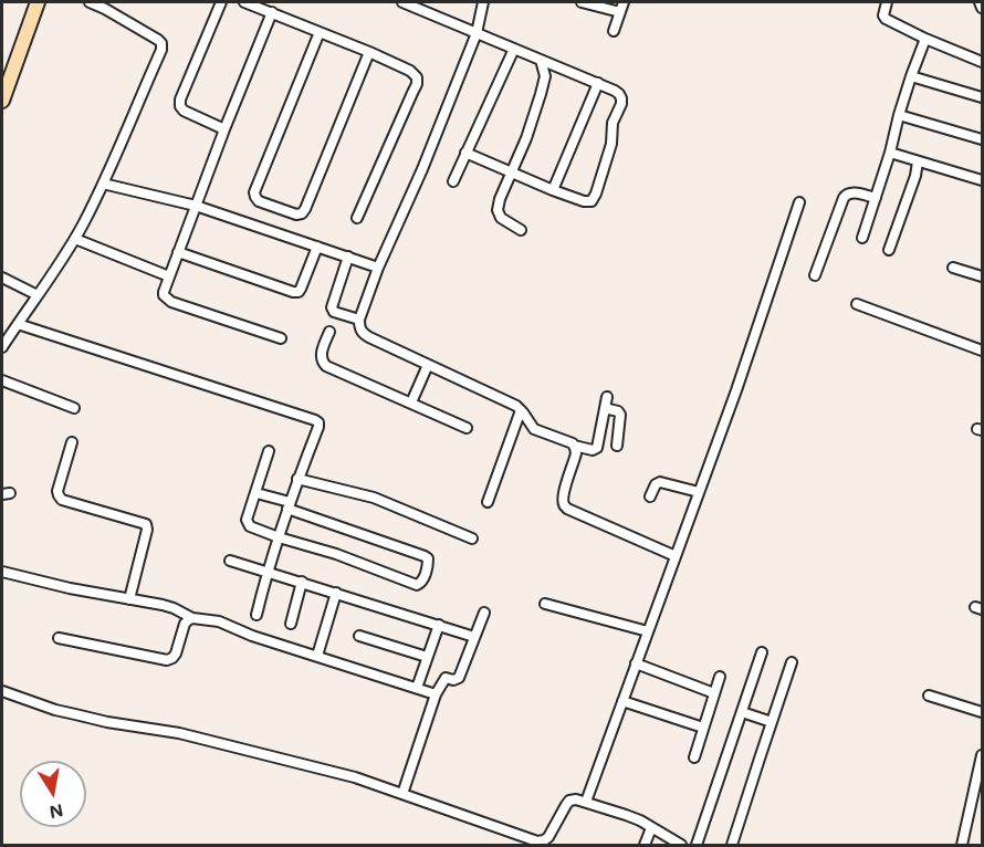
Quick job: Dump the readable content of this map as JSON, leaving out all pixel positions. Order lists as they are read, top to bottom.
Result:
{
  "north": "bottom"
}
